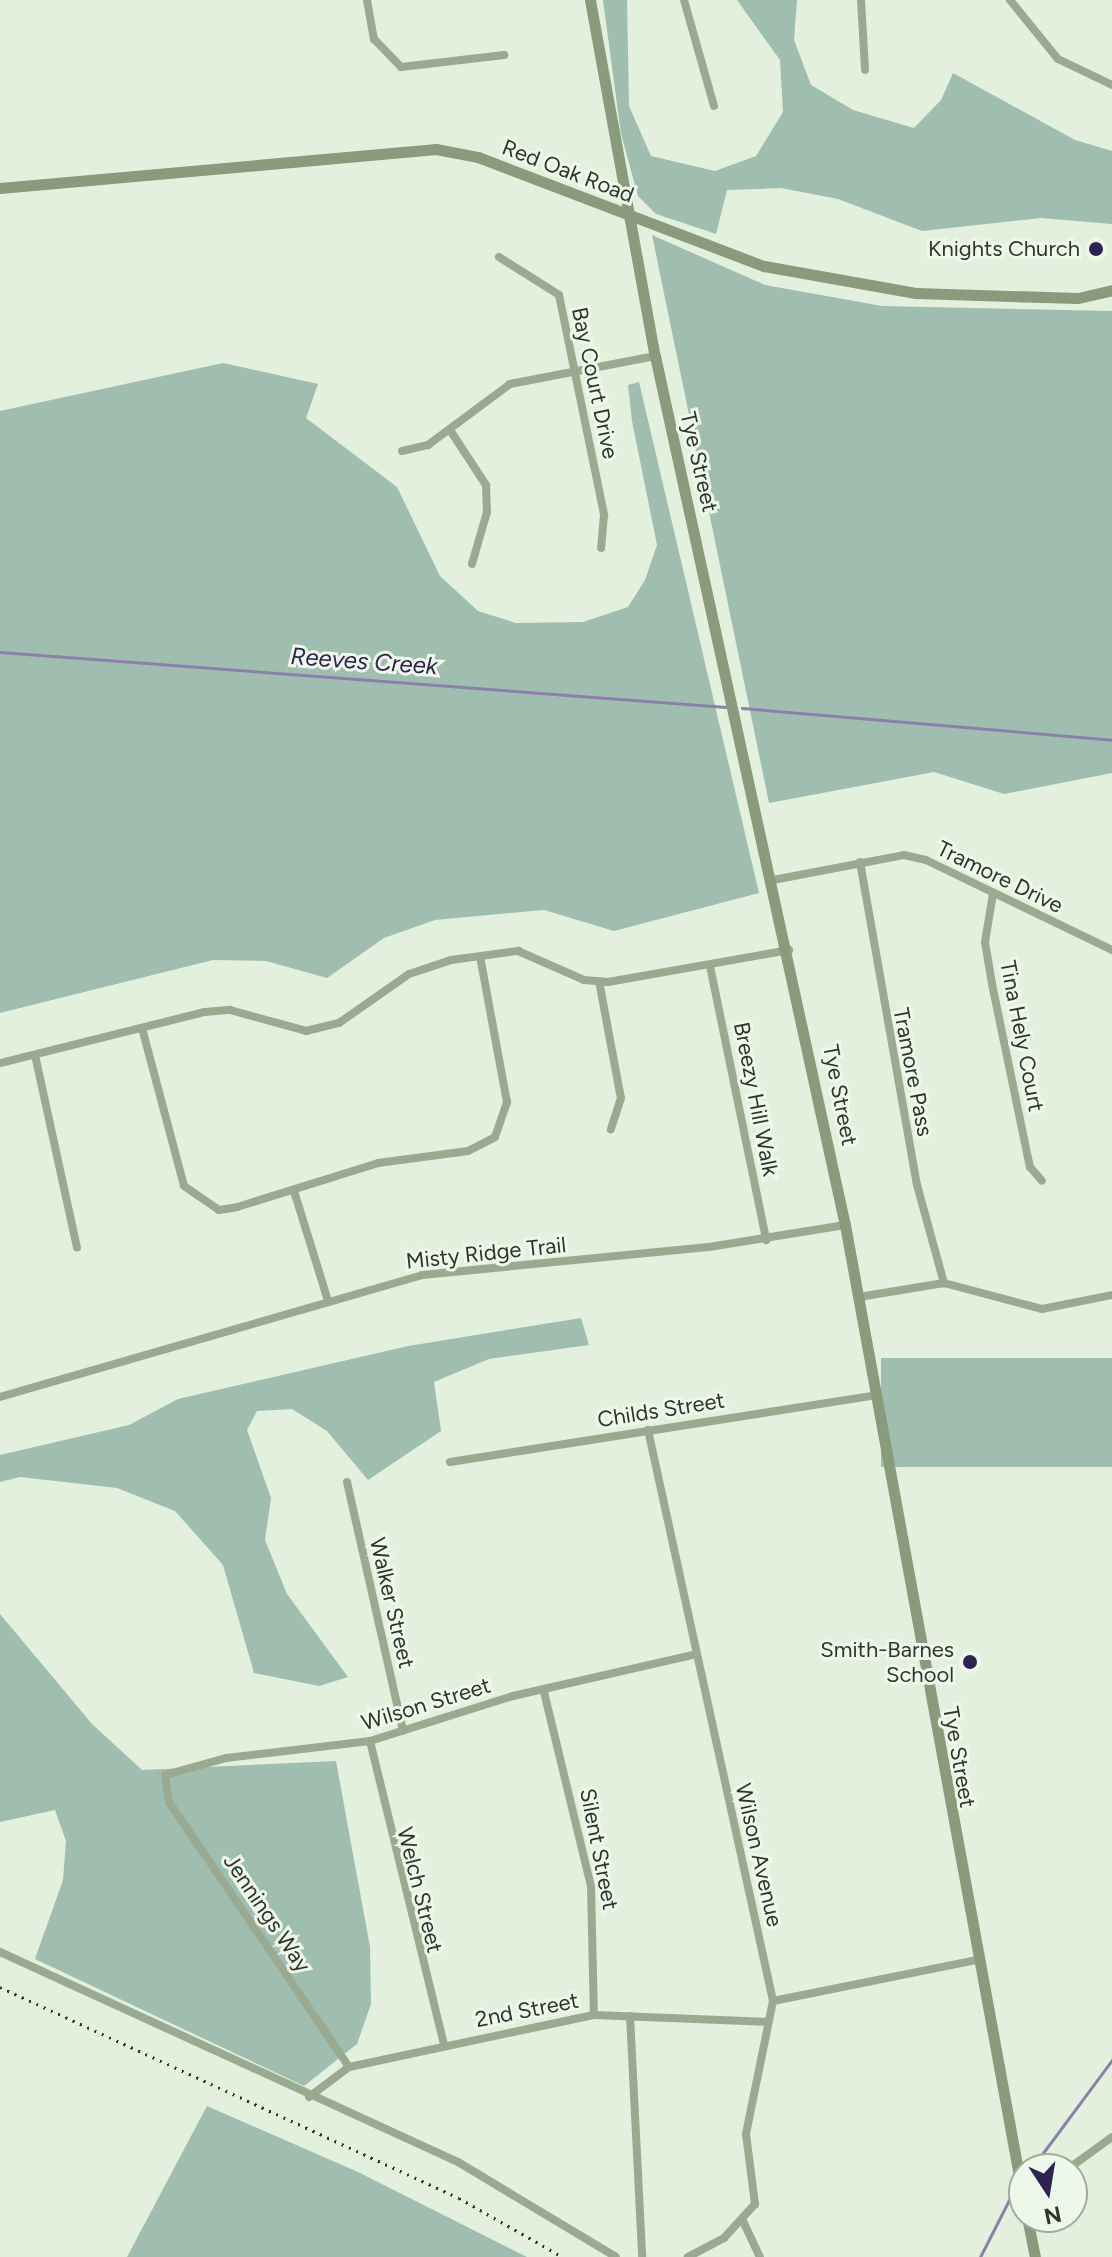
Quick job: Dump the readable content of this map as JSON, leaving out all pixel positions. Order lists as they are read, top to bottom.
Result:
{
  "streets": {
    "street": [
      "Red Oak Road",
      "Bay Court Drive",
      "Tye Street",
      "Tramore Drive",
      "Tina Hely Court",
      "Tramore Pass",
      "Breezy Hill Walk",
      "Misty Ridge Trail",
      "Childs Street",
      "Walker Street",
      "Wilson Street",
      "Silent Street",
      "Wilson Avenue",
      "Welch Street",
      "Jennings Way",
      "2nd Street"
    ]
  },
  "crossings": [
    ["Red Oak Road", "Tye Street"],
    ["Tye Street", "Tramore Drive"],
    ["Tye Street", "Misty Ridge Trail"],
    ["Tye Street", "Childs Street"],
    ["Tramore Drive", "Tina Hely Court"],
    ["Tramore Drive", "Tramore Pass"],
    ["Breezy Hill Walk", "Misty Ridge Trail"],
    ["Childs Street", "Wilson Avenue"],
    ["Walker Street", "Wilson Street"],
    ["Wilson Street", "Silent Street"],
    ["Wilson Street", "Wilson Avenue"],
    ["Wilson Street", "Welch Street"],
    ["Wilson Street", "Jennings Way"],
    ["Silent Street", "2nd Street"],
    ["Welch Street", "2nd Street"],
    ["Jennings Way", "2nd Street"]
  ],
  "water": ["Reeves Creek"],
  "places": ["Knights Church", "Smith-Barnes School"],
  "north": "bottom"
}
